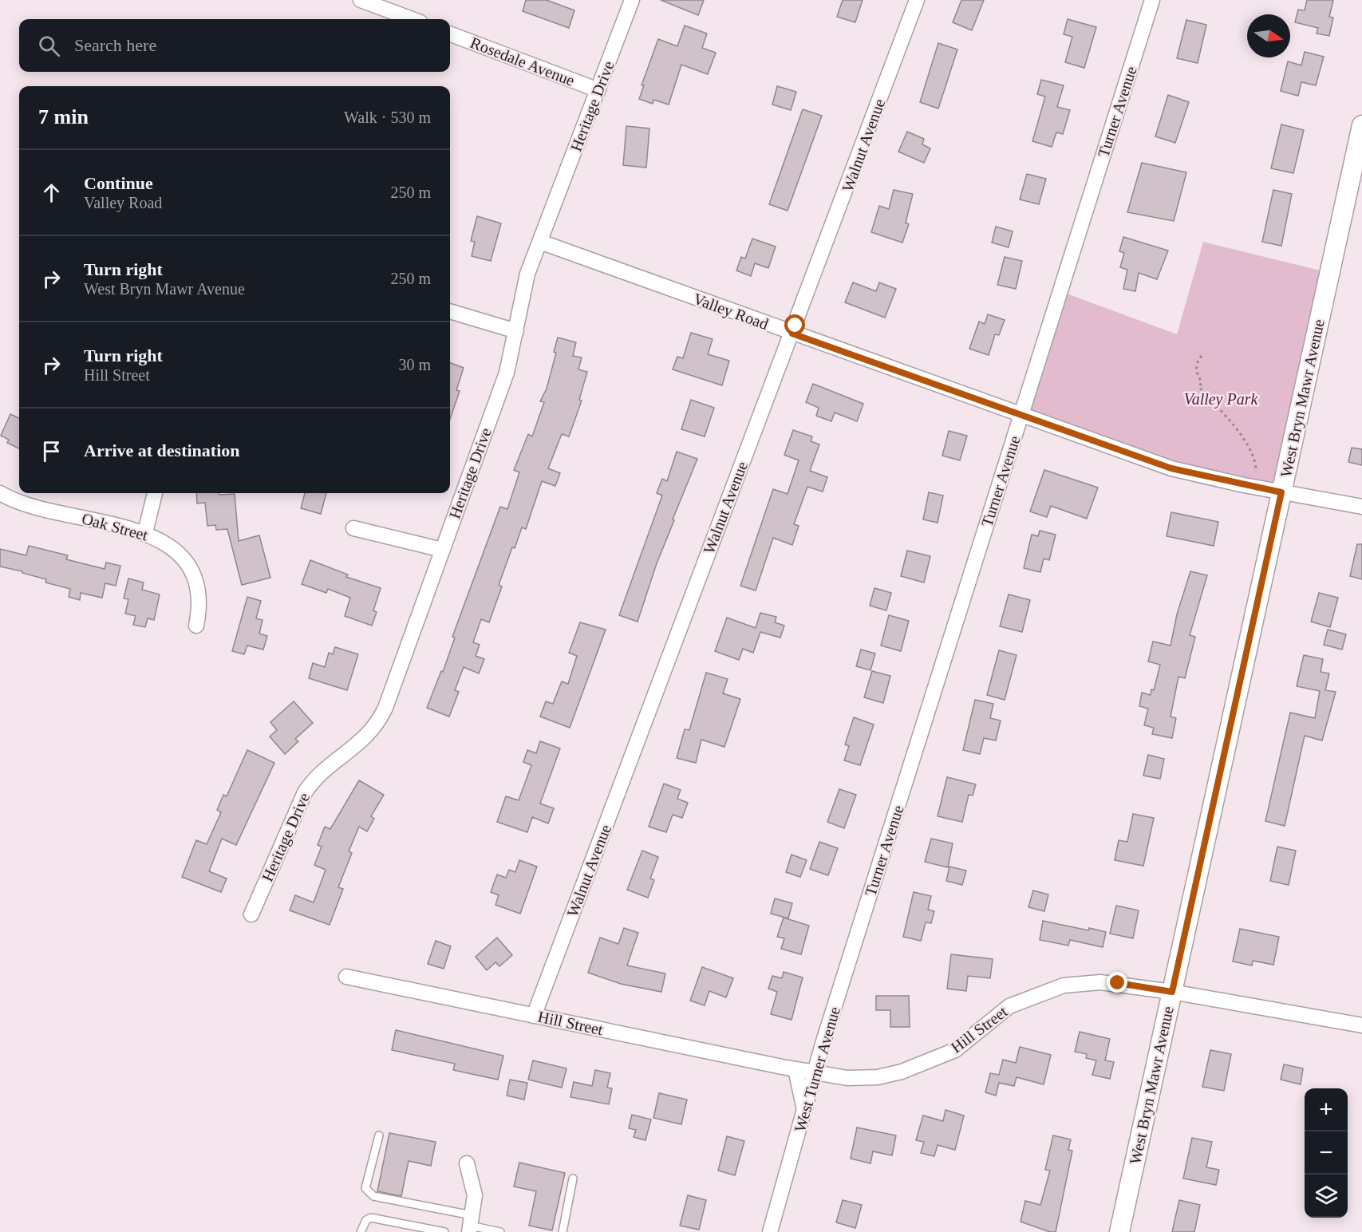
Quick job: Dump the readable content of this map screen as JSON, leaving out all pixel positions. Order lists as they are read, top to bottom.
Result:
{
  "streets": {
    "street": [
      "Rosedale Avenue",
      "Heritage Drive",
      "Turner Avenue",
      "Walnut Avenue",
      "Valley Road",
      "West Bryn Mawr Avenue",
      "Oak Street",
      "Hill Street",
      "West Turner Avenue"
    ]
  },
  "crossings": [
    ["Rosedale Avenue", "Heritage Drive"],
    ["Heritage Drive", "Valley Road"],
    ["Turner Avenue", "Valley Road"],
    ["Turner Avenue", "West Turner Avenue"],
    ["Walnut Avenue", "Valley Road"],
    ["Walnut Avenue", "Hill Street"],
    ["Valley Road", "West Bryn Mawr Avenue"],
    ["West Bryn Mawr Avenue", "Hill Street"],
    ["Hill Street", "West Turner Avenue"]
  ],
  "parks": ["Valley Park"],
  "north": "right",
  "page": {
    "search": "Search here",
    "heading": ["7 min", "Walk · 530 m"],
    "list": [
      ["Continue", "Valley Road", "250 m"],
      ["Turn right", "West Bryn Mawr Avenue", "250 m"],
      ["Turn right", "Hill Street", "30 m"],
      "Arrive at destination"
    ],
    "map_buttons": ["+", "−"]
  }
}
